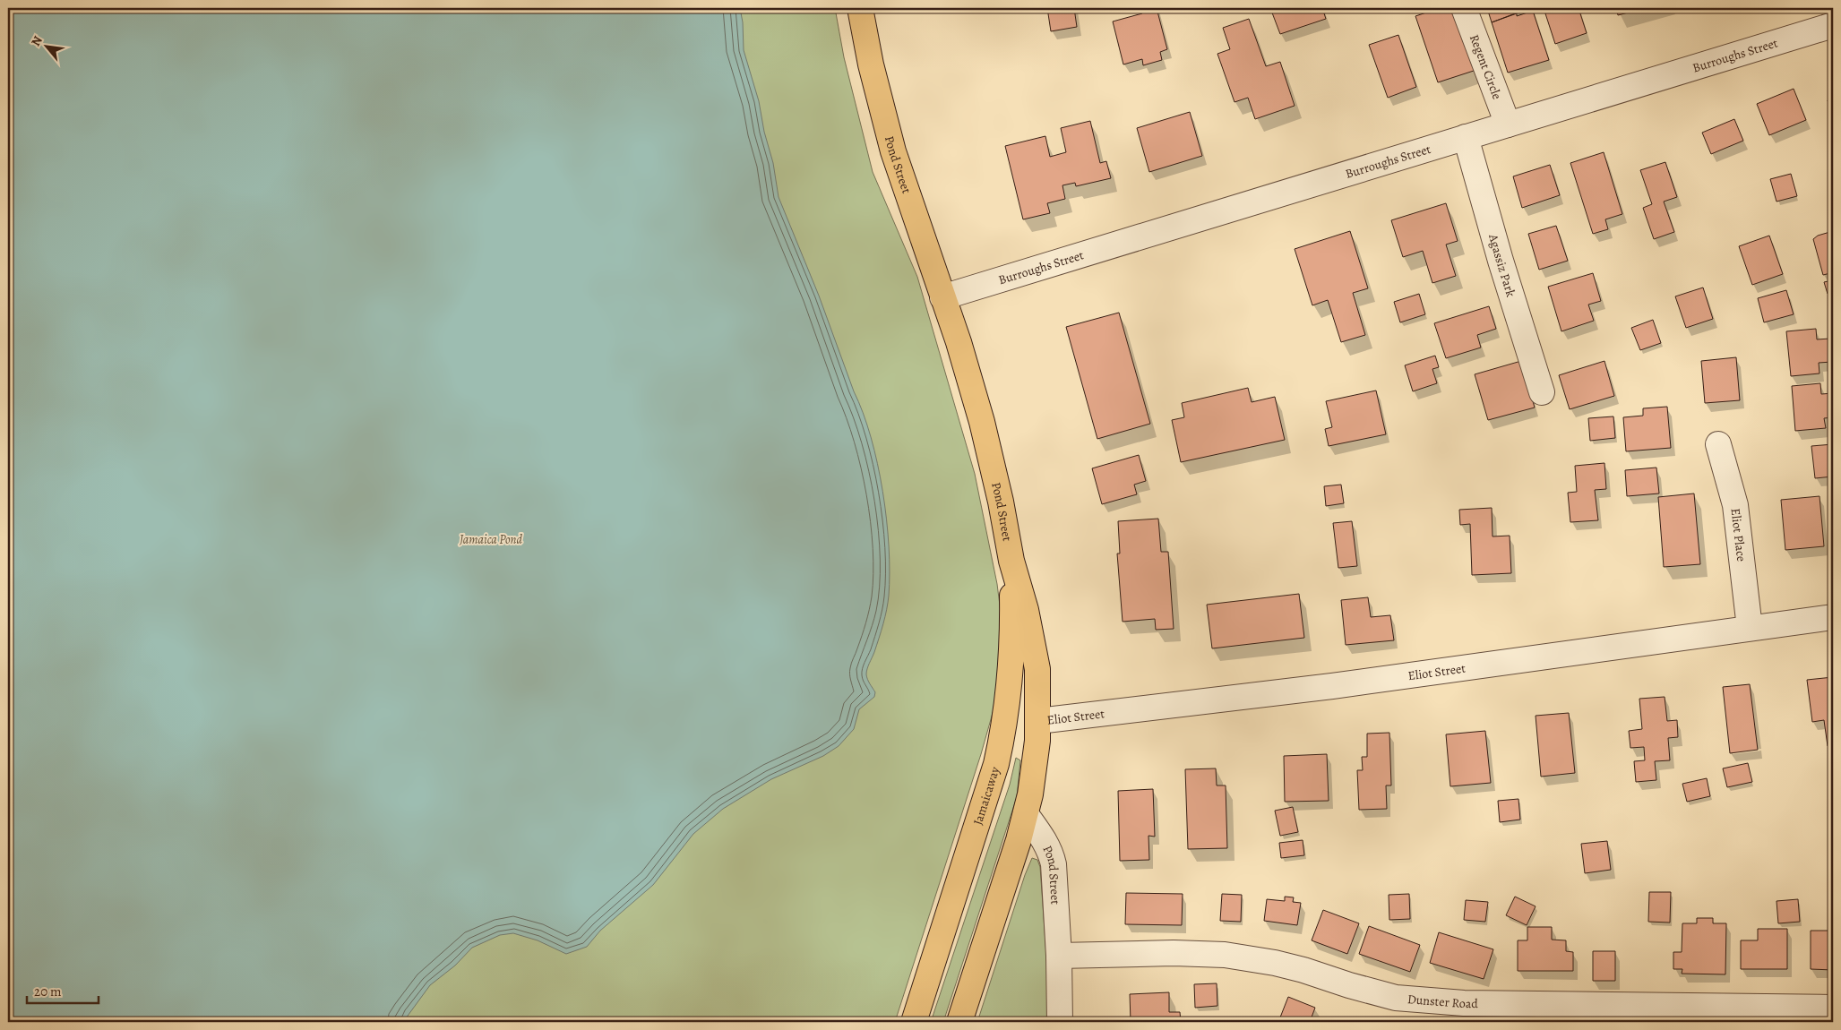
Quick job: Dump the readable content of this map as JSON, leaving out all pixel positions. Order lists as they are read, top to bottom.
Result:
{
  "streets": {
    "highway": ["Pond Street", "Jamaicaway"],
    "street": [
      "Burroughs Street",
      "Regent Circle",
      "Agassiz Park",
      "Eliot Place",
      "Eliot Street",
      "Dunster Road"
    ]
  },
  "crossings": [
    ["Burroughs Street", "Regent Circle"],
    ["Burroughs Street", "Pond Street"],
    ["Burroughs Street", "Agassiz Park"],
    ["Pond Street", "Eliot Street"],
    ["Pond Street", "Jamaicaway"],
    ["Pond Street", "Dunster Road"],
    ["Eliot Place", "Eliot Street"]
  ],
  "parks": ["Jamaica Pond"],
  "scale_bar": "20 m",
  "north": "top left"
}
